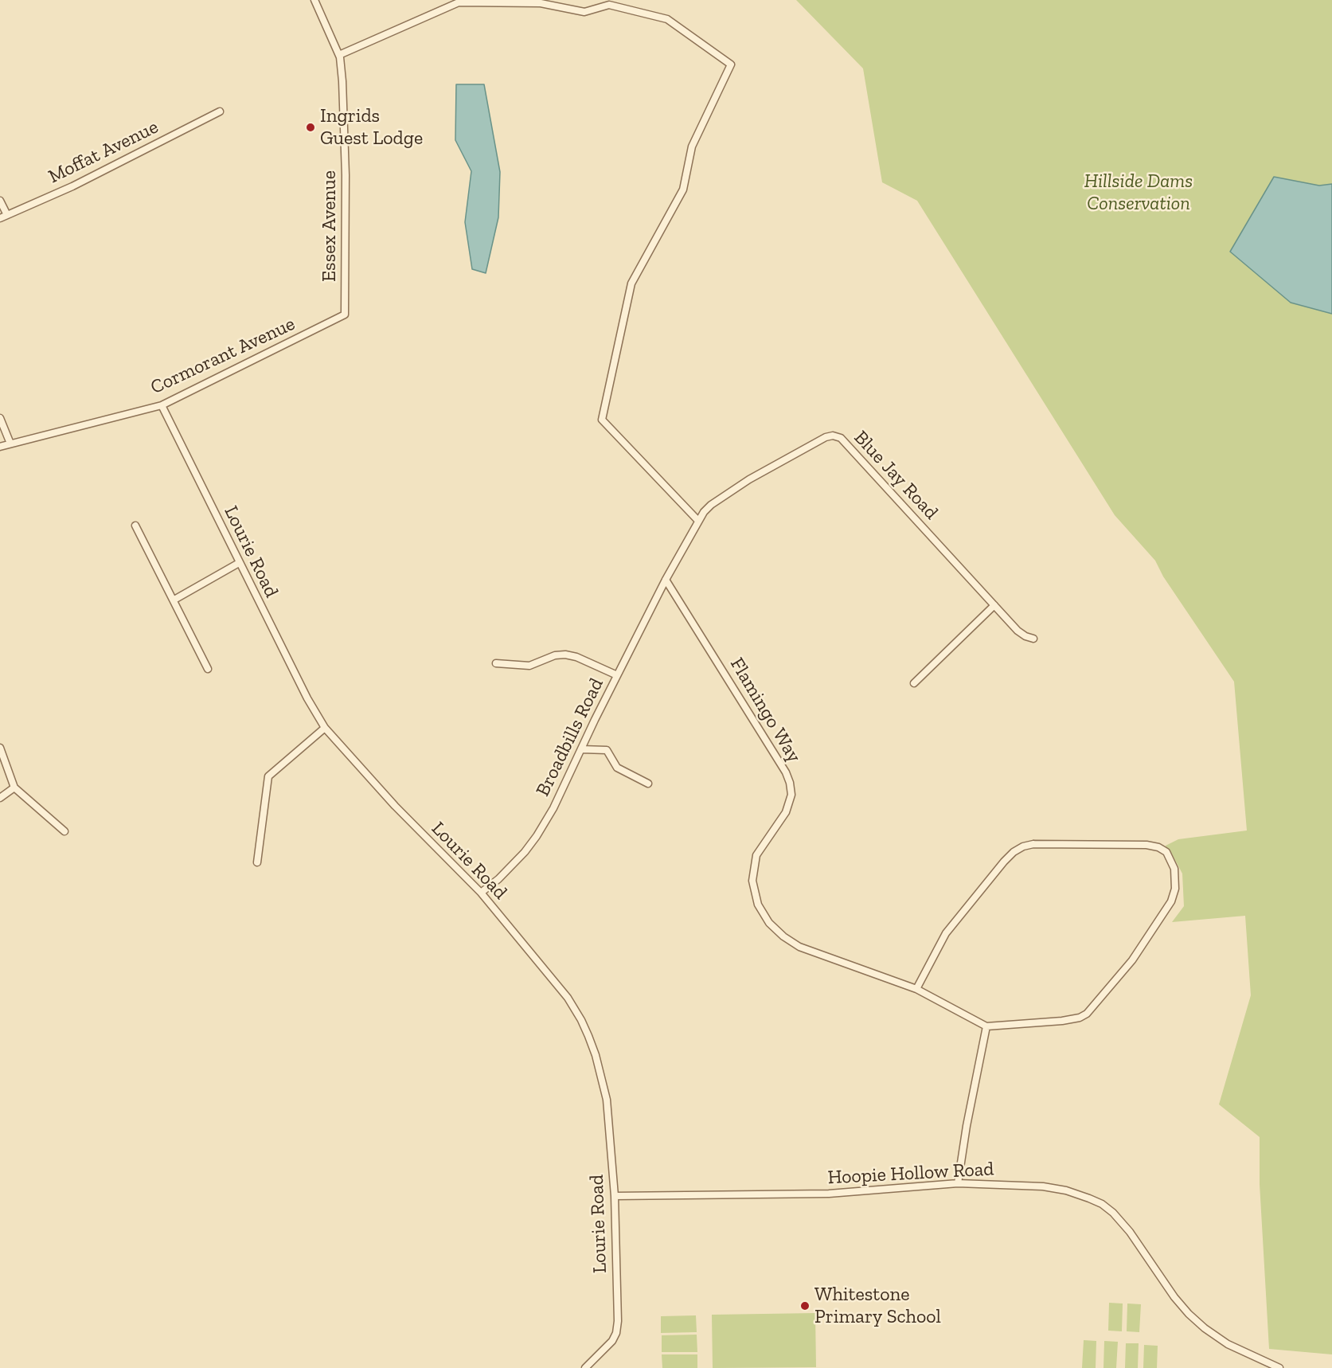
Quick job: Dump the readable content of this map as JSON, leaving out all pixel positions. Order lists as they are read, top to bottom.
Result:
{
  "streets": {
    "street": [
      "Moffat Avenue",
      "Essex Avenue",
      "Cormorant Avenue",
      "Blue Jay Road",
      "Lourie Road",
      "Flamingo Way",
      "Broadbills Road",
      "Hoopie Hollow Road"
    ]
  },
  "crossings": [
    ["Essex Avenue", "Cormorant Avenue"],
    ["Cormorant Avenue", "Lourie Road"],
    ["Blue Jay Road", "Flamingo Way"],
    ["Blue Jay Road", "Broadbills Road"],
    ["Lourie Road", "Broadbills Road"],
    ["Lourie Road", "Hoopie Hollow Road"],
    ["Flamingo Way", "Broadbills Road"]
  ],
  "parks": ["Hillside Dams Conservation"],
  "places": ["Ingrids Guest Lodge", "Whitestone Primary School"]
}
